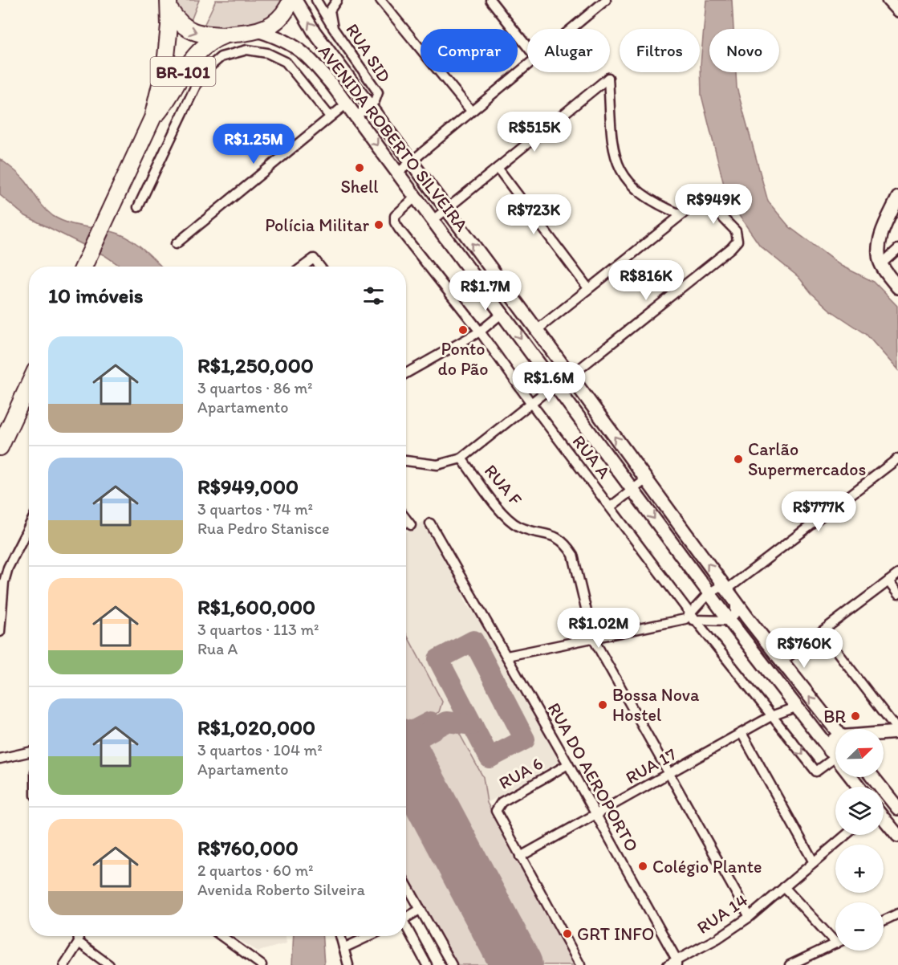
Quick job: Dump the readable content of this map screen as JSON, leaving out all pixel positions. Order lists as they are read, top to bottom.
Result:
{
  "streets": {
    "highway": ["BR-101"],
    "street": [
      "RUA SID",
      "AVENIDA ROBERTO SILVEIRA",
      "RUA A",
      "RUA F",
      "RUA 17",
      "RUA 6",
      "RUA DO AEROPORTO",
      "RUA 14"
    ]
  },
  "crossings": [
    ["RUA SID", "AVENIDA ROBERTO SILVEIRA"],
    ["BR-101", "AVENIDA ROBERTO SILVEIRA"],
    ["AVENIDA ROBERTO SILVEIRA", "RUA A"],
    ["RUA A", "RUA 17"],
    ["RUA F", "RUA 17"],
    ["RUA F", "RUA 14"],
    ["RUA 17", "RUA 6"],
    ["RUA 17", "RUA DO AEROPORTO"],
    ["RUA 6", "RUA DO AEROPORTO"],
    ["RUA DO AEROPORTO", "RUA 14"]
  ],
  "places": [
    "Shell",
    "Polícia Militar",
    "Ponto do Pão",
    "Carlão Supermercados",
    "Bossa Nova Hostel",
    "BR",
    "Colégio Plante",
    "GRT INFO"
  ],
  "north": "top right",
  "page": {
    "chip": [
      "Comprar",
      "Alugar",
      "Filtros",
      "Novo"
    ],
    "price": [
      "R$515K",
      "R$1.25M",
      "R$949K",
      "R$723K",
      "R$816K",
      "R$1.7M",
      "R$1.6M",
      "R$777K",
      "R$1.02M",
      "R$760K"
    ],
    "heading": "10 imóveis",
    "list": [
      {
        "name": "R$1,250,000",
        "note": "3 quartos · 86 m² · Apartamento"
      },
      {
        "name": "R$949,000",
        "note": "3 quartos · 74 m² · Rua Pedro Stanisce"
      },
      {
        "name": "R$1,600,000",
        "note": "3 quartos · 113 m² · Rua A"
      },
      {
        "name": "R$1,020,000",
        "note": "3 quartos · 104 m² · Apartamento"
      },
      {
        "name": "R$760,000",
        "note": "2 quartos · 60 m² · Avenida Roberto Silveira"
      }
    ],
    "map_buttons": ["+", "−"]
  }
}
